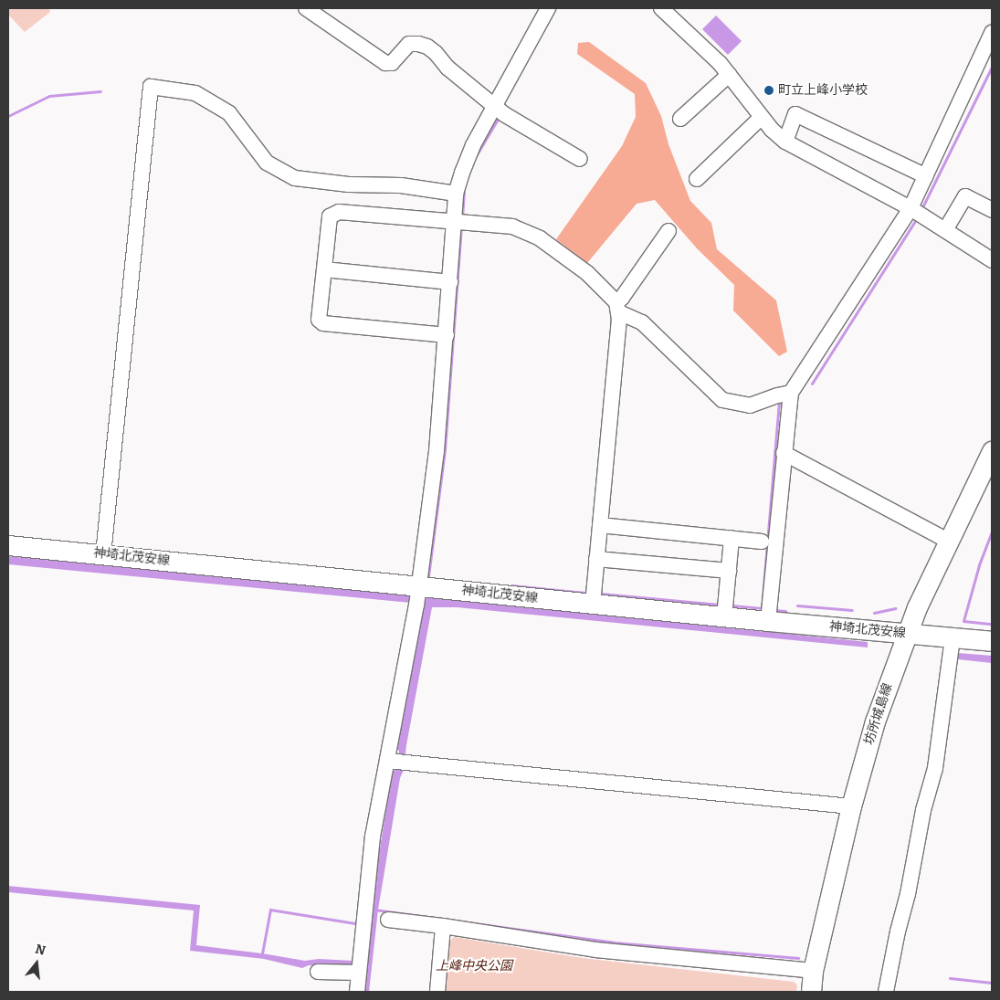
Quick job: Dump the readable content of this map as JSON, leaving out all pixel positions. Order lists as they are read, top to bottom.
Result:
{
  "streets": {
    "main road": ["神埼北茂安線", "坊所城島線"]
  },
  "crossings": [
    ["神埼北茂安線", "坊所城島線"]
  ],
  "parks": ["上峰中央公園"],
  "places": ["町立上峰小学校"],
  "north": "top"
}
